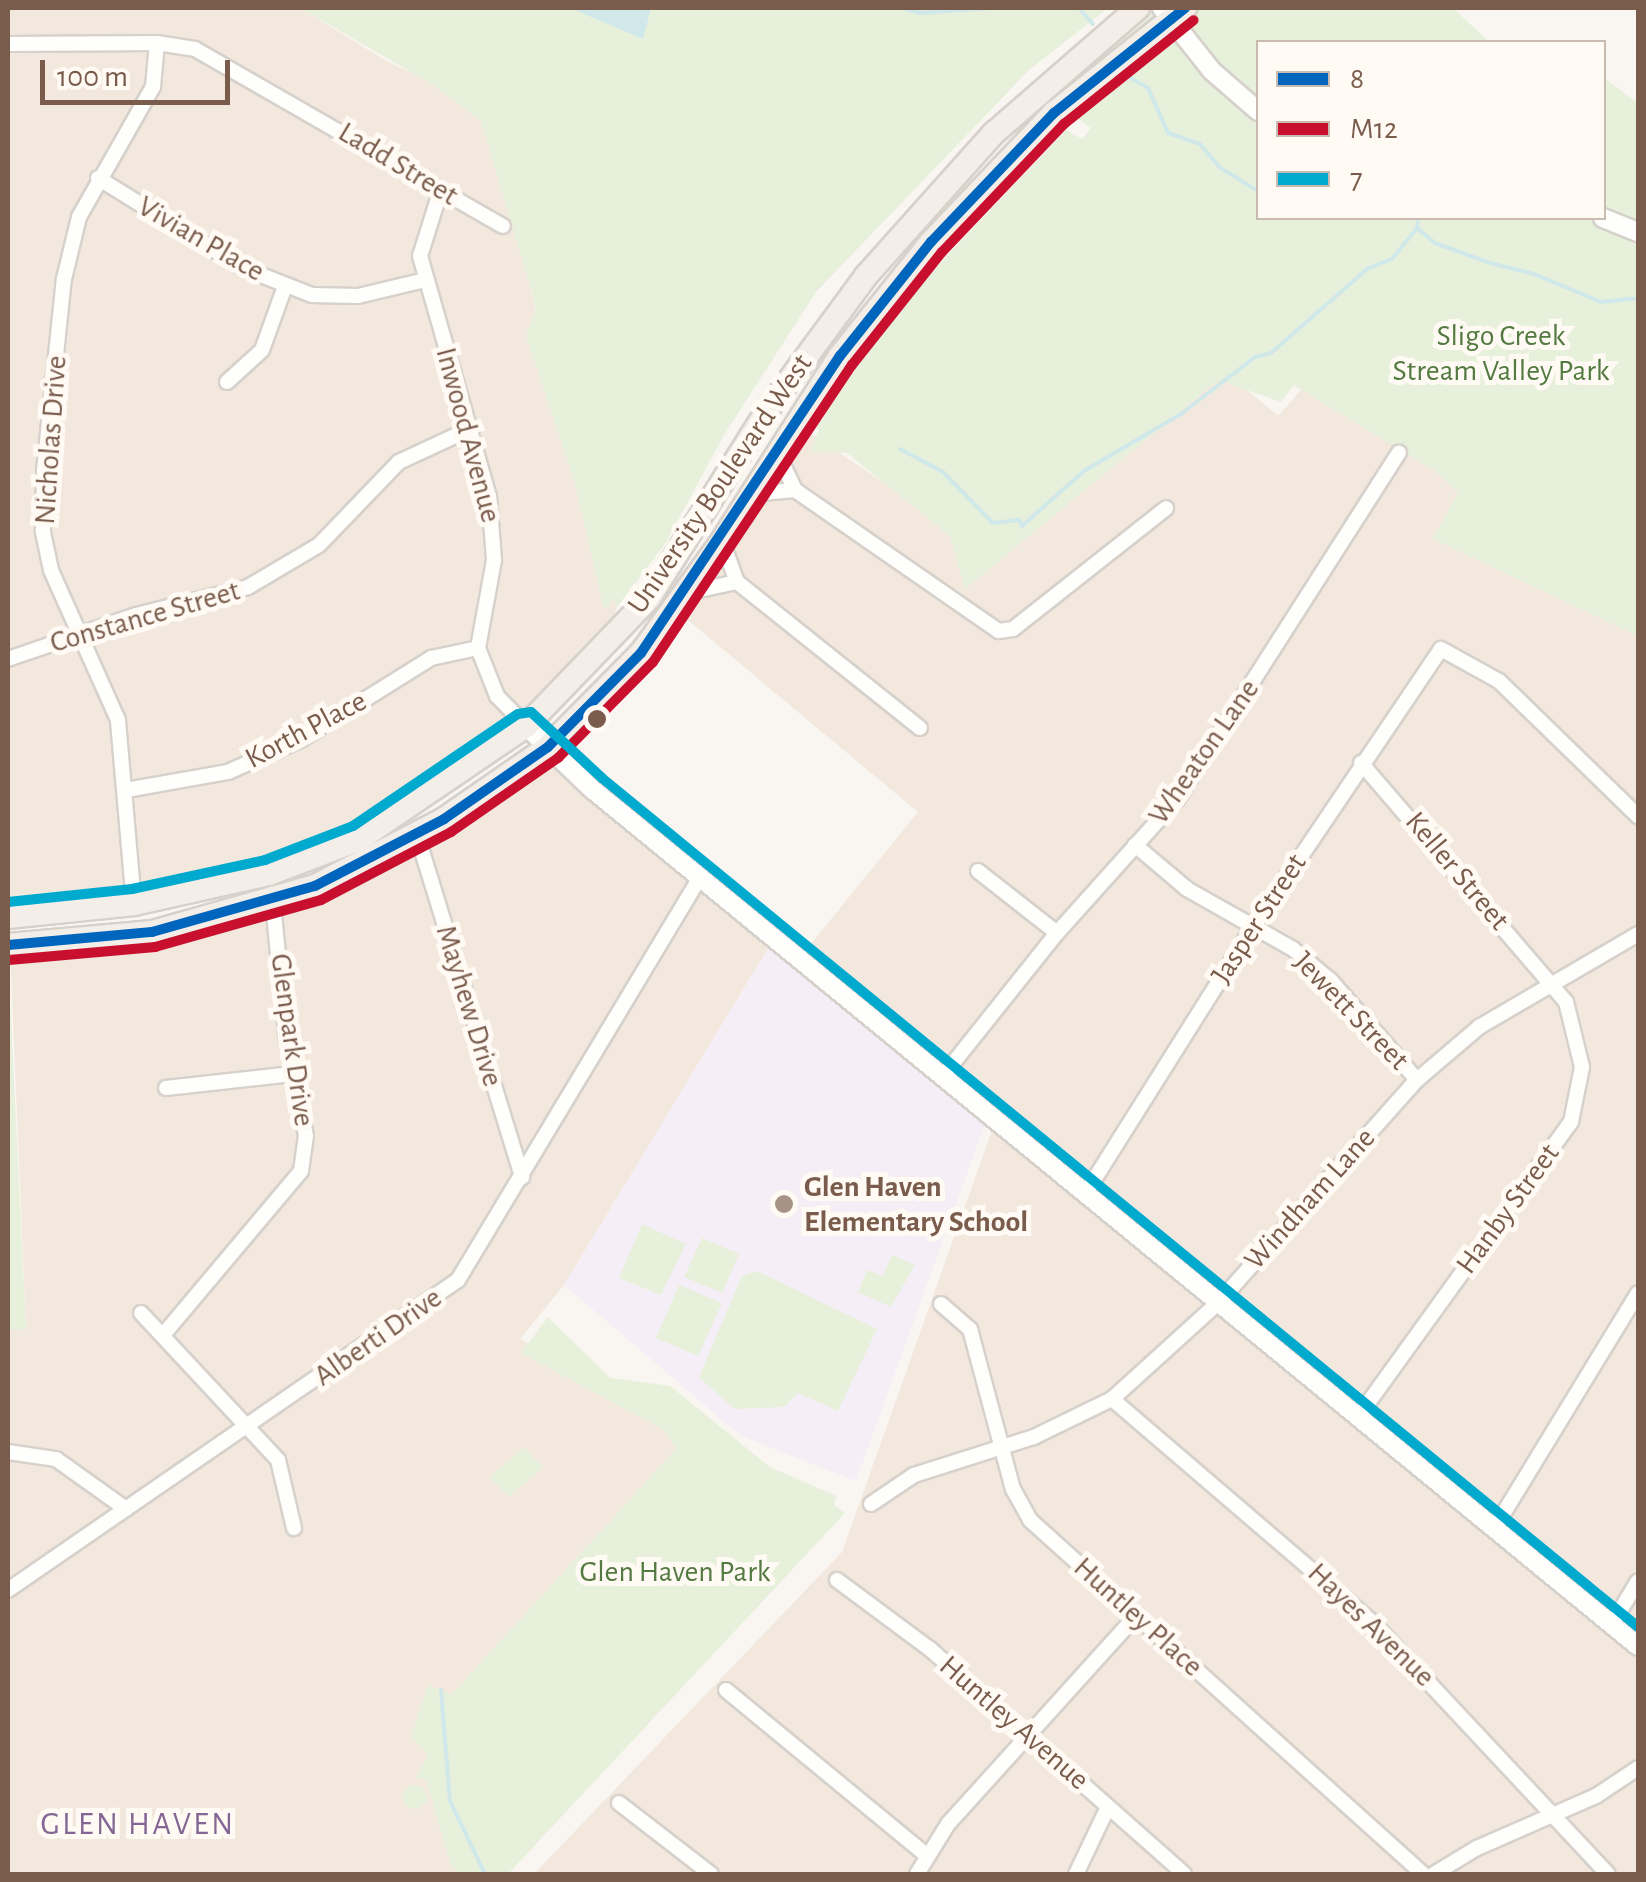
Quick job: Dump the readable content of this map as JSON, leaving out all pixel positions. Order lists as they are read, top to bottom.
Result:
{
  "streets": {
    "main road": ["University Boulevard West"],
    "street": [
      "Ladd Street",
      "Vivian Place",
      "Inwood Avenue",
      "Nicholas Drive",
      "Constance Street",
      "Korth Place",
      "Wheaton Lane",
      "Keller Street",
      "Jasper Street",
      "Mayhew Drive",
      "Jewett Street",
      "Glenpark Drive",
      "Windham Lane",
      "Hanby Street",
      "Alberti Drive",
      "Huntley Place",
      "Hayes Avenue",
      "Huntley Avenue"
    ]
  },
  "crossings": [
    ["Ladd Street", "Inwood Avenue"],
    ["Ladd Street", "Nicholas Drive"],
    ["Vivian Place", "Inwood Avenue"],
    ["Vivian Place", "Nicholas Drive"],
    ["Inwood Avenue", "Constance Street"],
    ["Inwood Avenue", "Korth Place"],
    ["Nicholas Drive", "University Boulevard West"],
    ["Nicholas Drive", "Constance Street"],
    ["Nicholas Drive", "Korth Place"],
    ["University Boulevard West", "Mayhew Drive"],
    ["University Boulevard West", "Glenpark Drive"],
    ["Wheaton Lane", "Jewett Street"],
    ["Keller Street", "Jasper Street"],
    ["Keller Street", "Windham Lane"],
    ["Keller Street", "Hanby Street"],
    ["Jasper Street", "Jewett Street"],
    ["Mayhew Drive", "Alberti Drive"],
    ["Jewett Street", "Windham Lane"],
    ["Windham Lane", "Hanby Street"],
    ["Windham Lane", "Huntley Place"],
    ["Windham Lane", "Hayes Avenue"]
  ],
  "districts": ["GLEN HAVEN"],
  "parks": ["Sligo Creek Stream Valley Park", "Glen Haven Park"],
  "places": ["Glen Haven Elementary School"],
  "lines": ["transit line 8", "transit line M12", "transit line 7"],
  "legend": ["8", "M12", "7"],
  "scale_bar": "100 m"
}
